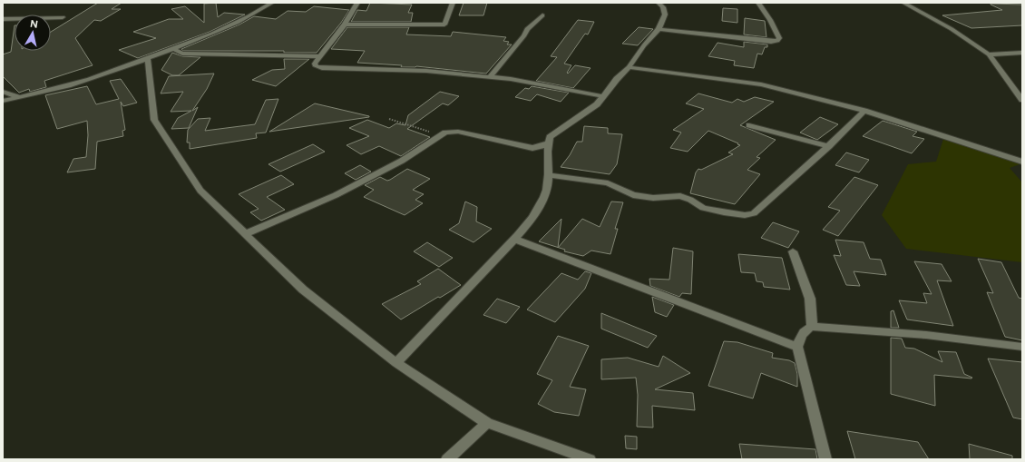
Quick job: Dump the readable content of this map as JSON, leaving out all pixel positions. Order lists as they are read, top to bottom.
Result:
{
  "north": "top"
}
